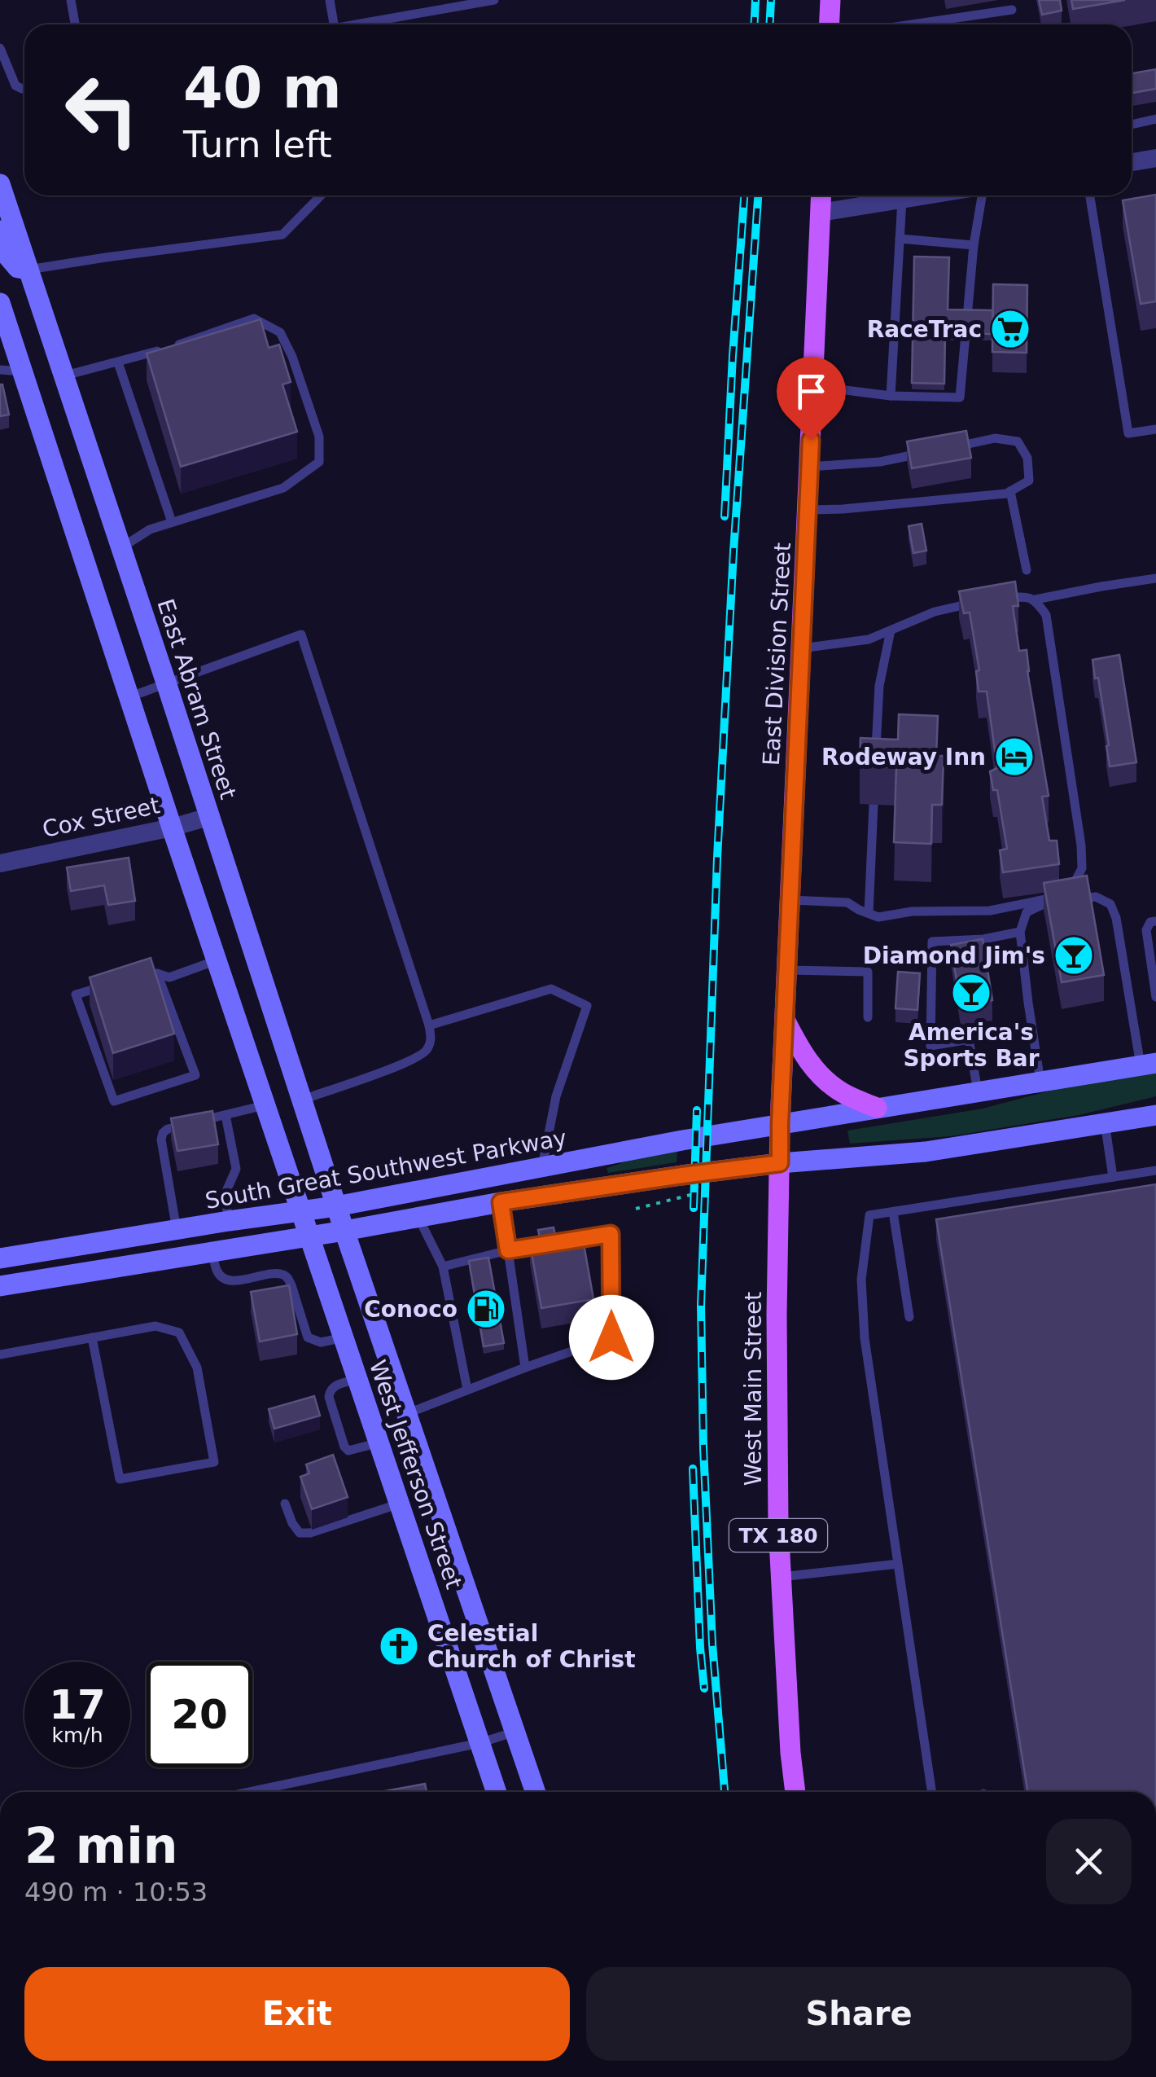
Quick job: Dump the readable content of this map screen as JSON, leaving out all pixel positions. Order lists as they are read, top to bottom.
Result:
{
  "streets": {
    "main road": [
      "East Division Street",
      "East Abram Street",
      "South Great Southwest Parkway",
      "West Main Street",
      "West Jefferson Street",
      "TX 180"
    ],
    "street": ["Cox Street"]
  },
  "crossings": [
    ["East Division Street", "South Great Southwest Parkway"],
    ["East Division Street", "West Main Street"],
    ["East Abram Street", "Cox Street"],
    ["East Abram Street", "South Great Southwest Parkway"],
    ["East Abram Street", "West Jefferson Street"],
    ["South Great Southwest Parkway", "West Main Street"],
    ["South Great Southwest Parkway", "West Jefferson Street"]
  ],
  "places": {
    "supermarket": ["RaceTrac"],
    "hotel": ["Rodeway Inn"],
    "bar": ["Diamond Jim's", "America's Sports Bar"],
    "fuel station": ["Conoco"],
    "church": ["Celestial Church of Christ"]
  },
  "page": {
    "turn": ["40 m", "Turn left"],
    "speed": "17 km/h",
    "limit": "20",
    "heading": ["2 min", "490 m · 10:53"],
    "buttons": ["Exit", "Share"]
  }
}
